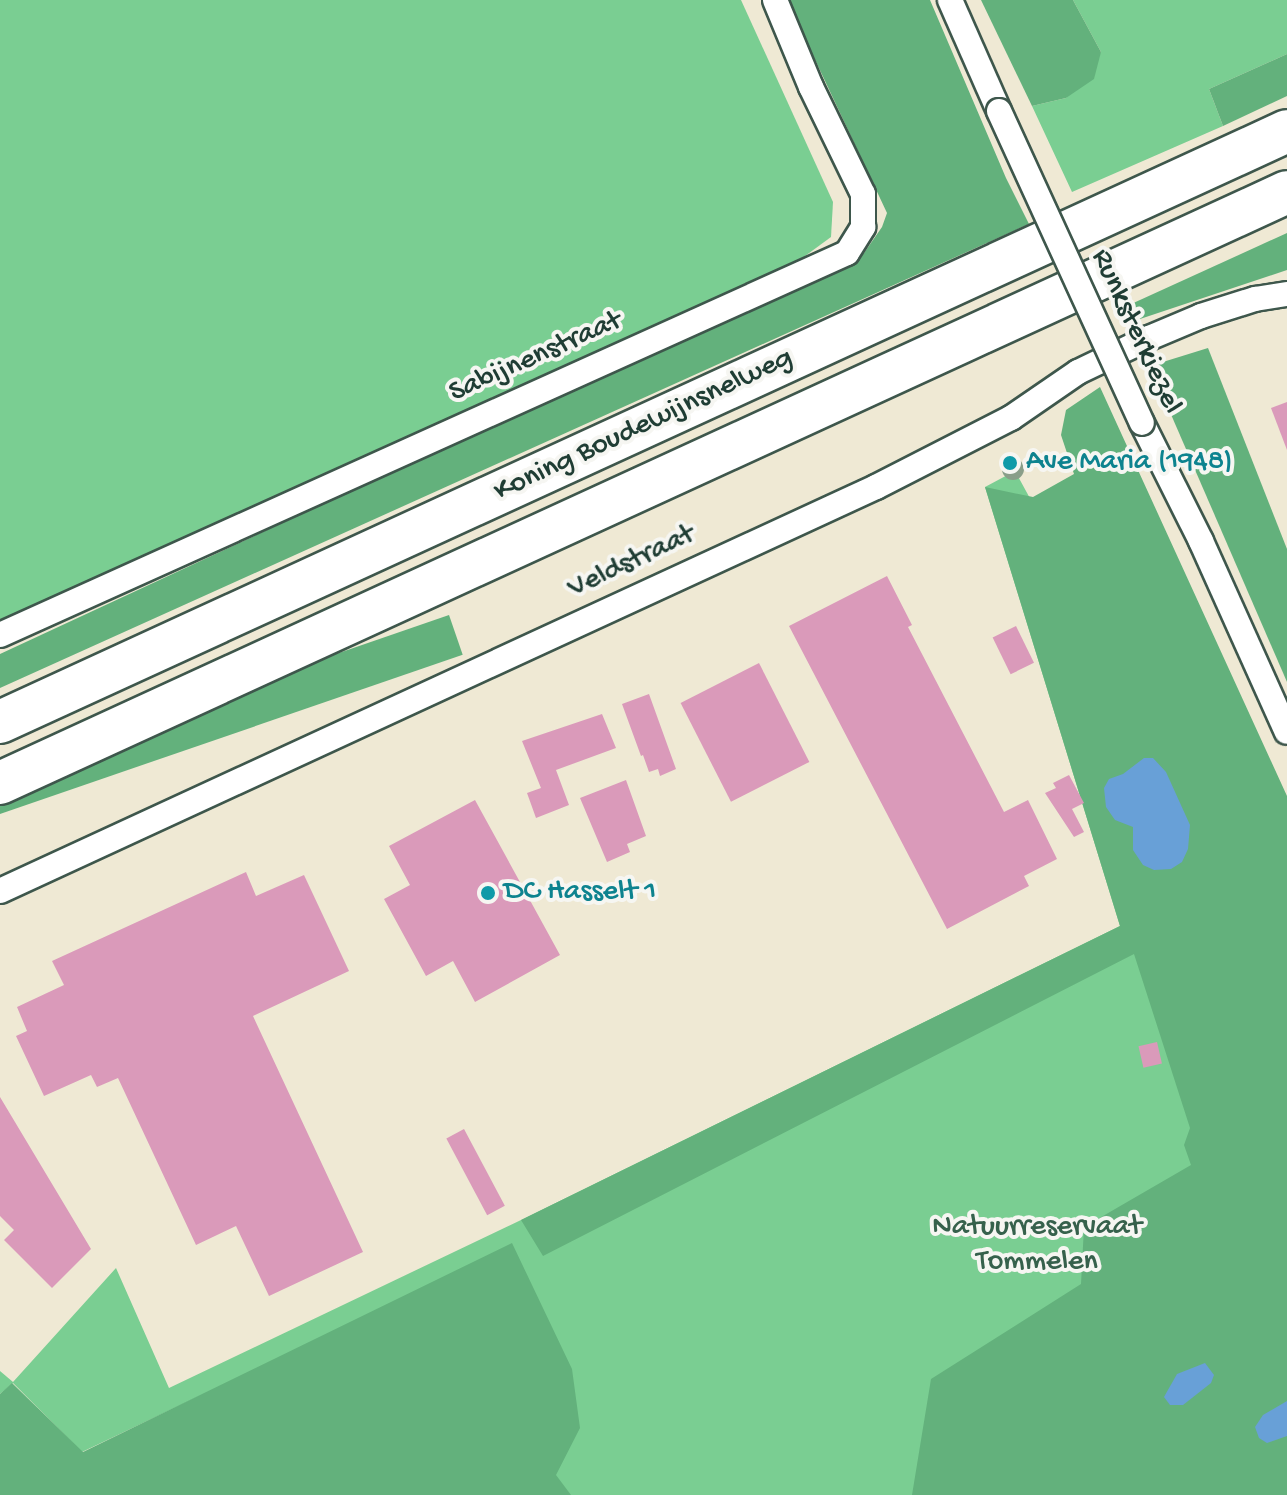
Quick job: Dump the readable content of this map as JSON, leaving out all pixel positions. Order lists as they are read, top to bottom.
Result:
{
  "streets": {
    "highway": ["Koning Boudewijnsnelweg"],
    "street": ["Runksterkiezel", "Sabijnenstraat", "Veldstraat"]
  },
  "parks": ["Natuurreservaat Tommelen"],
  "places": ["Ave Maria (1948)", "DC Hasselt 1"]
}
